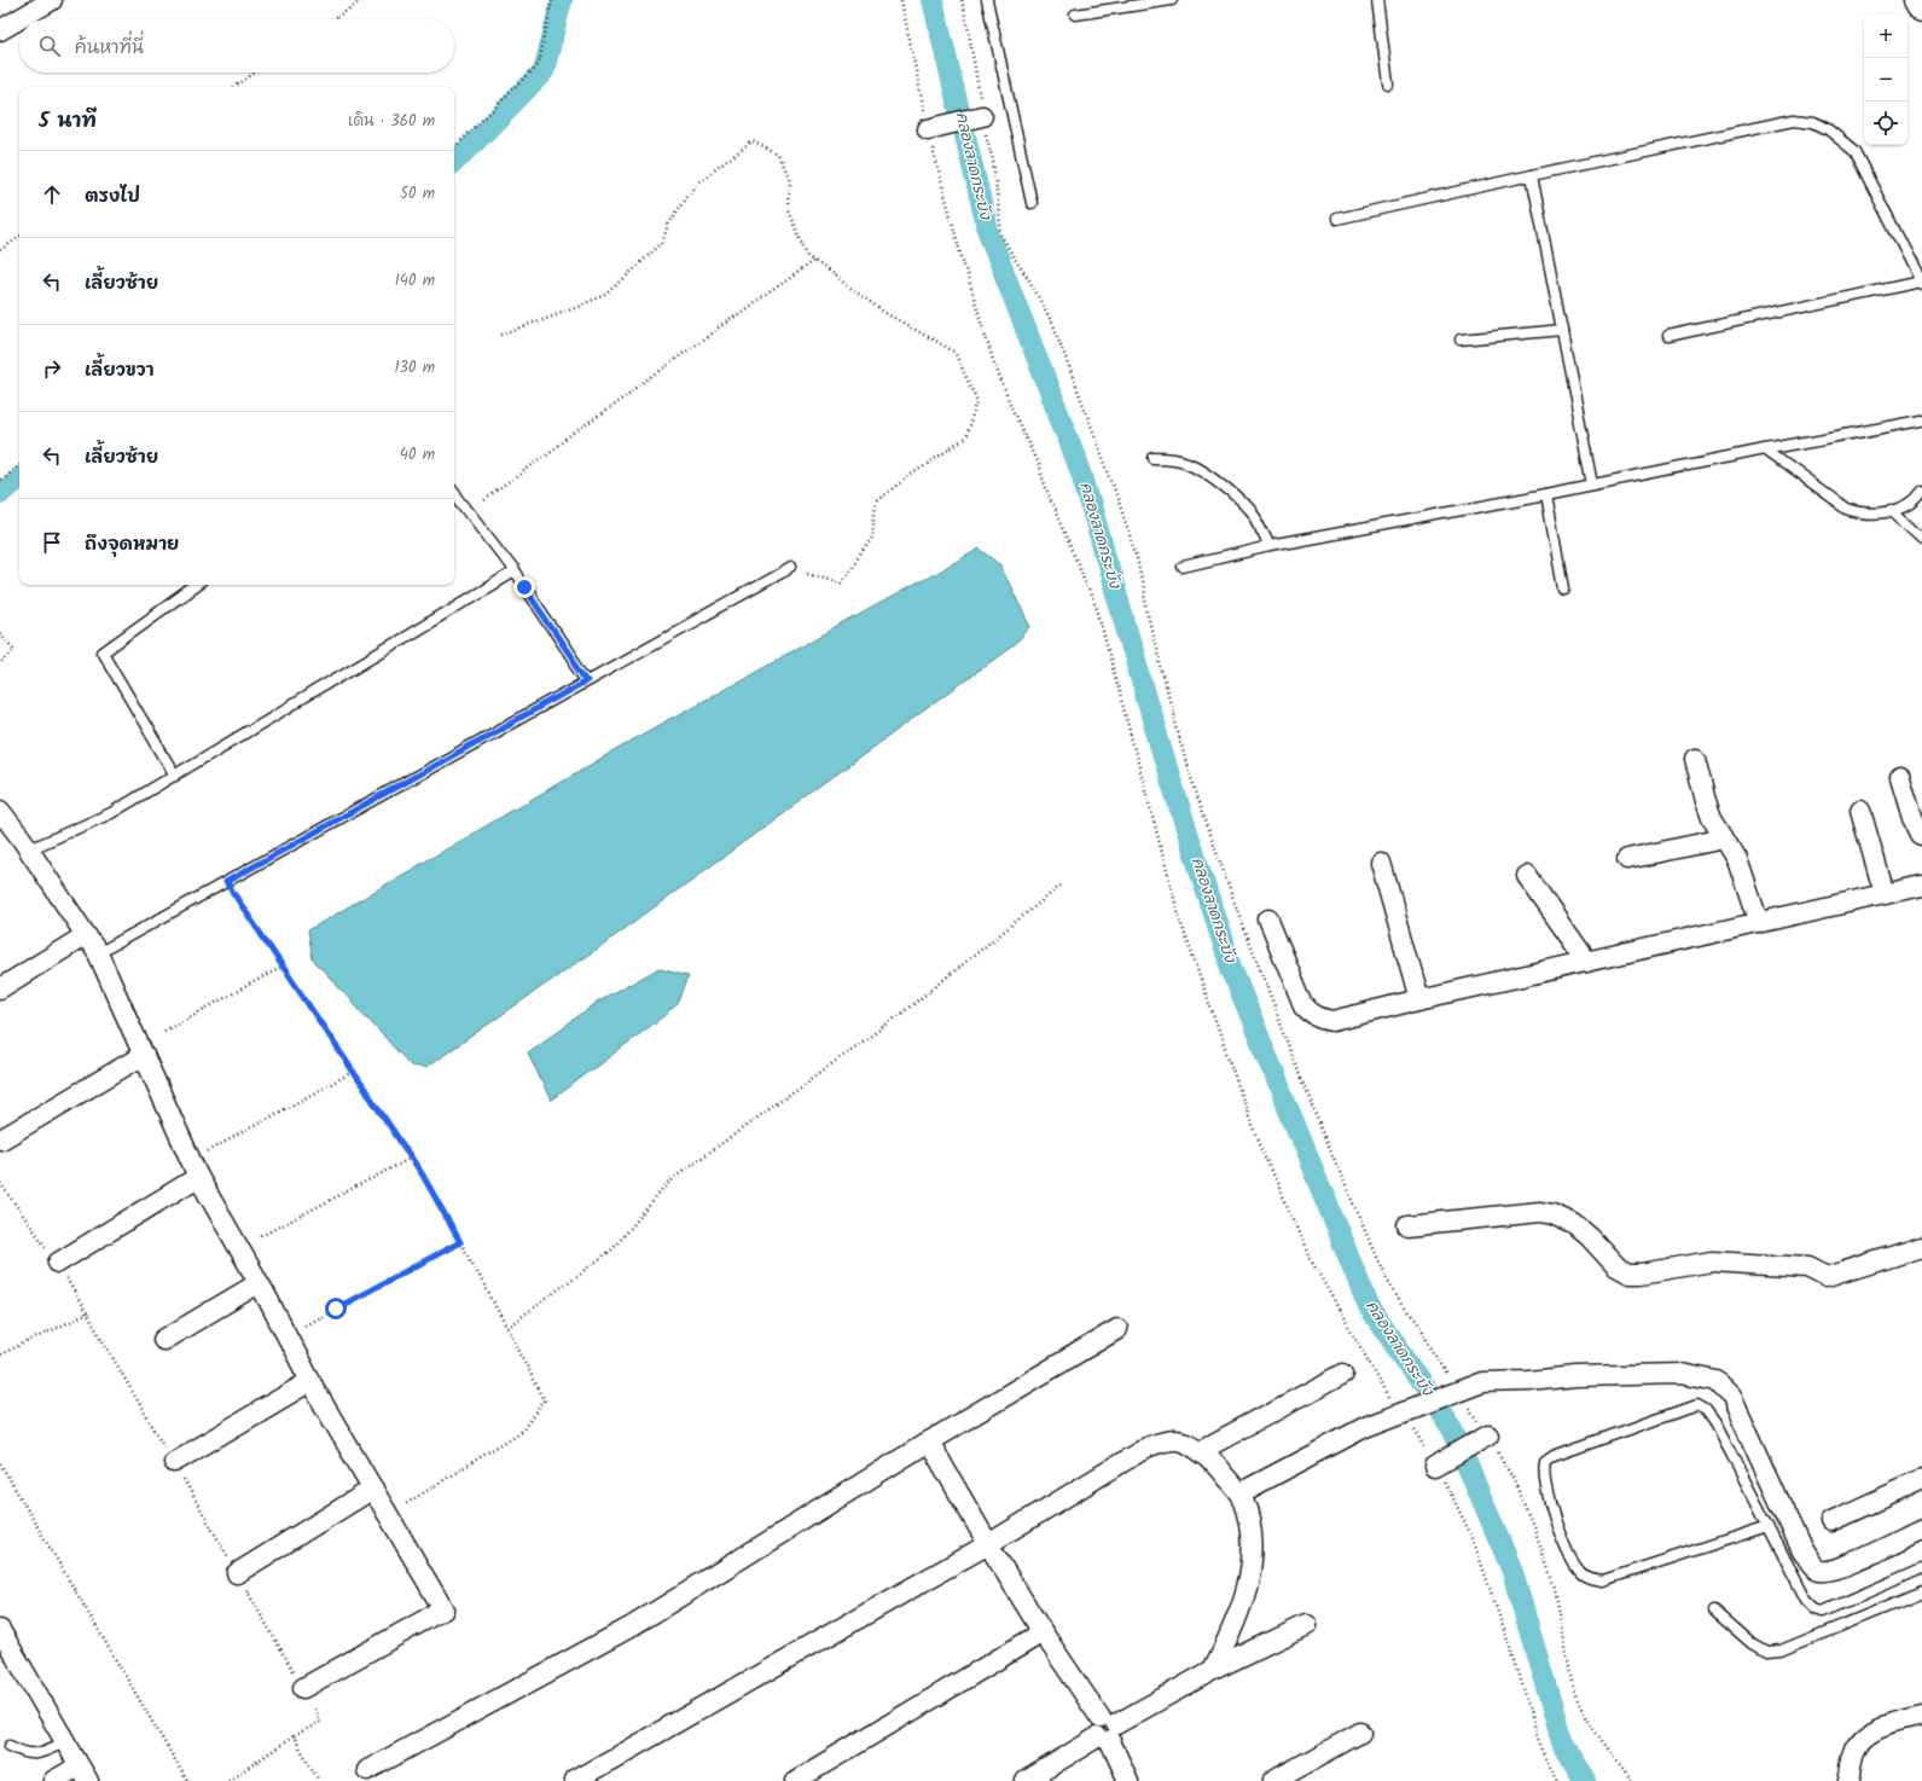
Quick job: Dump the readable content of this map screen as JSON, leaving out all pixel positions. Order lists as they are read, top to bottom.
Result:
{
  "water": ["คลองลาดกระบัง"],
  "page": {
    "map_buttons": ["+", "−"],
    "search": "ค้นหาที่นี่",
    "heading": ["5 นาที", "เดิน · 360 m"],
    "list": [
      ["ตรงไป", "50 m"],
      ["เลี้ยวซ้าย", "140 m"],
      ["เลี้ยวขวา", "130 m"],
      ["เลี้ยวซ้าย", "40 m"],
      "ถึงจุดหมาย"
    ]
  }
}
